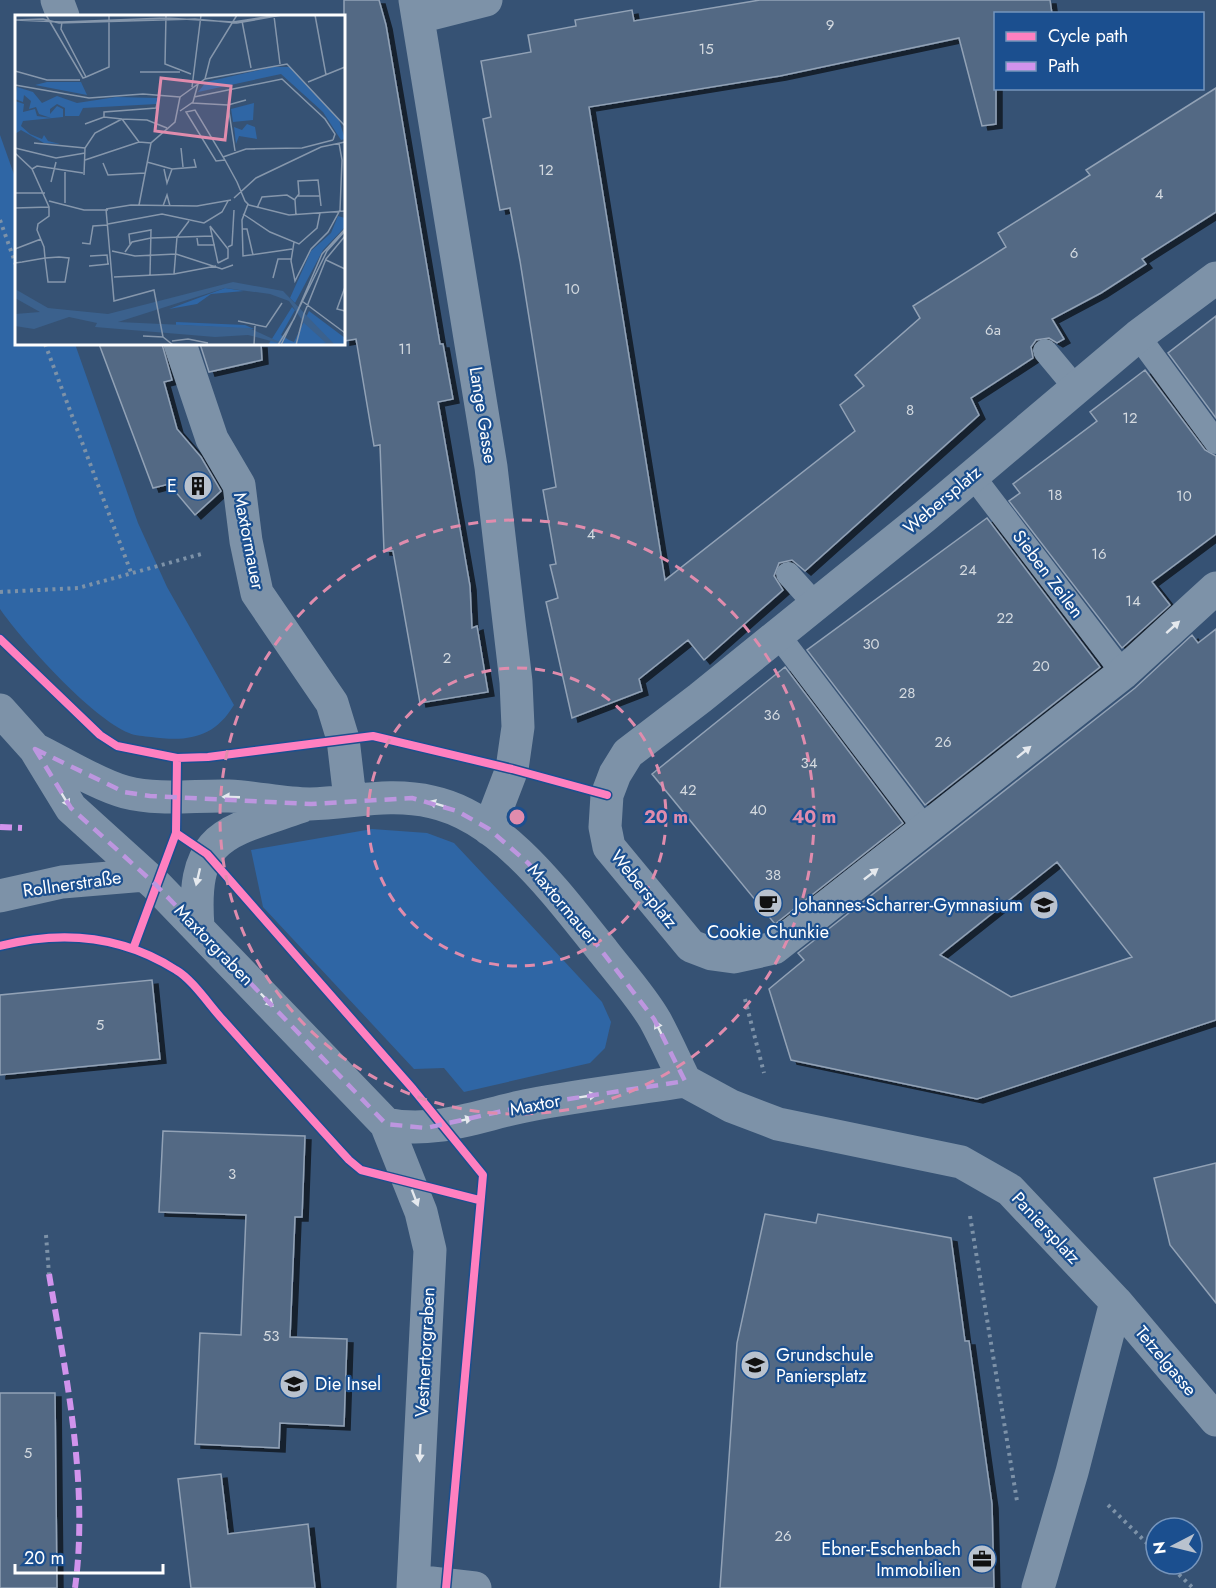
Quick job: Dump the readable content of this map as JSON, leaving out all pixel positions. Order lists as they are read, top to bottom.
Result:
{
  "streets": {
    "street": [
      "Lange Gasse",
      "Webersplatz",
      "Maxtormauer",
      "Rollnerstraße",
      "Maxtorgraben",
      "Maxtor",
      "Paniersplatz",
      "Vestnertorgraben",
      "Tetzelgasse"
    ],
    "lane": ["Sieben Zeilen"]
  },
  "crossings": [
    ["Lange Gasse", "Maxtormauer"],
    ["Webersplatz", "Sieben Zeilen"],
    ["Maxtormauer", "Maxtorgraben"],
    ["Maxtormauer", "Maxtor"],
    ["Maxtormauer", "Paniersplatz"],
    ["Rollnerstraße", "Maxtorgraben"],
    ["Maxtorgraben", "Maxtor"],
    ["Maxtorgraben", "Vestnertorgraben"],
    ["Maxtor", "Paniersplatz"],
    ["Maxtor", "Vestnertorgraben"],
    ["Paniersplatz", "Tetzelgasse"]
  ],
  "one_way": ["Maxtorgraben", "Maxtor", "Vestnertorgraben"],
  "places": {
    "building": ["E"],
    "cafe": ["Cookie Chunkie"],
    "school or university": ["Johannes-Scharrer-Gymnasium", "Grundschule Paniersplatz", "Die Insel"],
    "office": ["Ebner-Eschenbach Immobilien"]
  },
  "house_numbers": [
    "9",
    "15",
    "12",
    "4",
    "6",
    "10",
    "6a",
    "11",
    "8",
    "12",
    "18",
    "10",
    "4",
    "16",
    "24",
    "14",
    "22",
    "30",
    "2",
    "20",
    "28",
    "36",
    "26",
    "34",
    "42",
    "40",
    "38",
    "5",
    "3",
    "53",
    "5",
    "26"
  ],
  "legend": ["Cycle path", "Path"],
  "scale_bar": "20 m",
  "north": "left",
  "rings": ["20 m", "40 m"]
}
